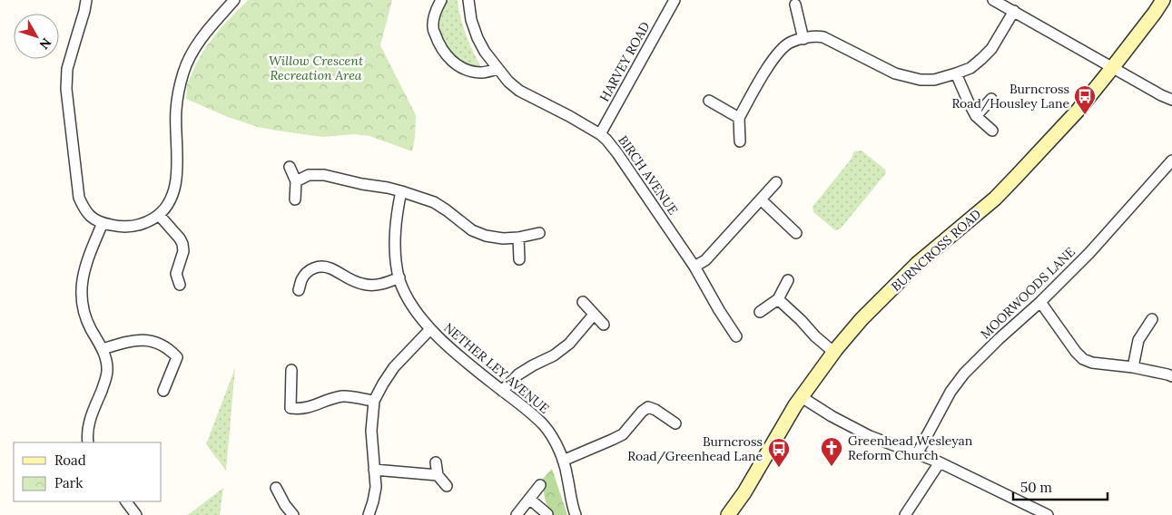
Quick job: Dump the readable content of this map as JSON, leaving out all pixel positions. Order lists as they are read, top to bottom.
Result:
{
  "streets": {
    "main road": ["BURNCROSS ROAD"],
    "street": [
      "HARVEY ROAD",
      "BIRCH AVENUE",
      "MOORWOODS LANE",
      "NETHER LEY AVENUE"
    ]
  },
  "crossings": [
    ["HARVEY ROAD", "BIRCH AVENUE"]
  ],
  "parks": ["Willow Crescent Recreation Area"],
  "places": {
    "bus stop": ["Burncross Road/Housley Lane", "Burncross Road/Greenhead Lane"],
    "church": ["Greenhead Wesleyan Reform Church"]
  },
  "legend": ["Road", "Park"],
  "scale_bar": "50 m",
  "north": "bottom right"
}
